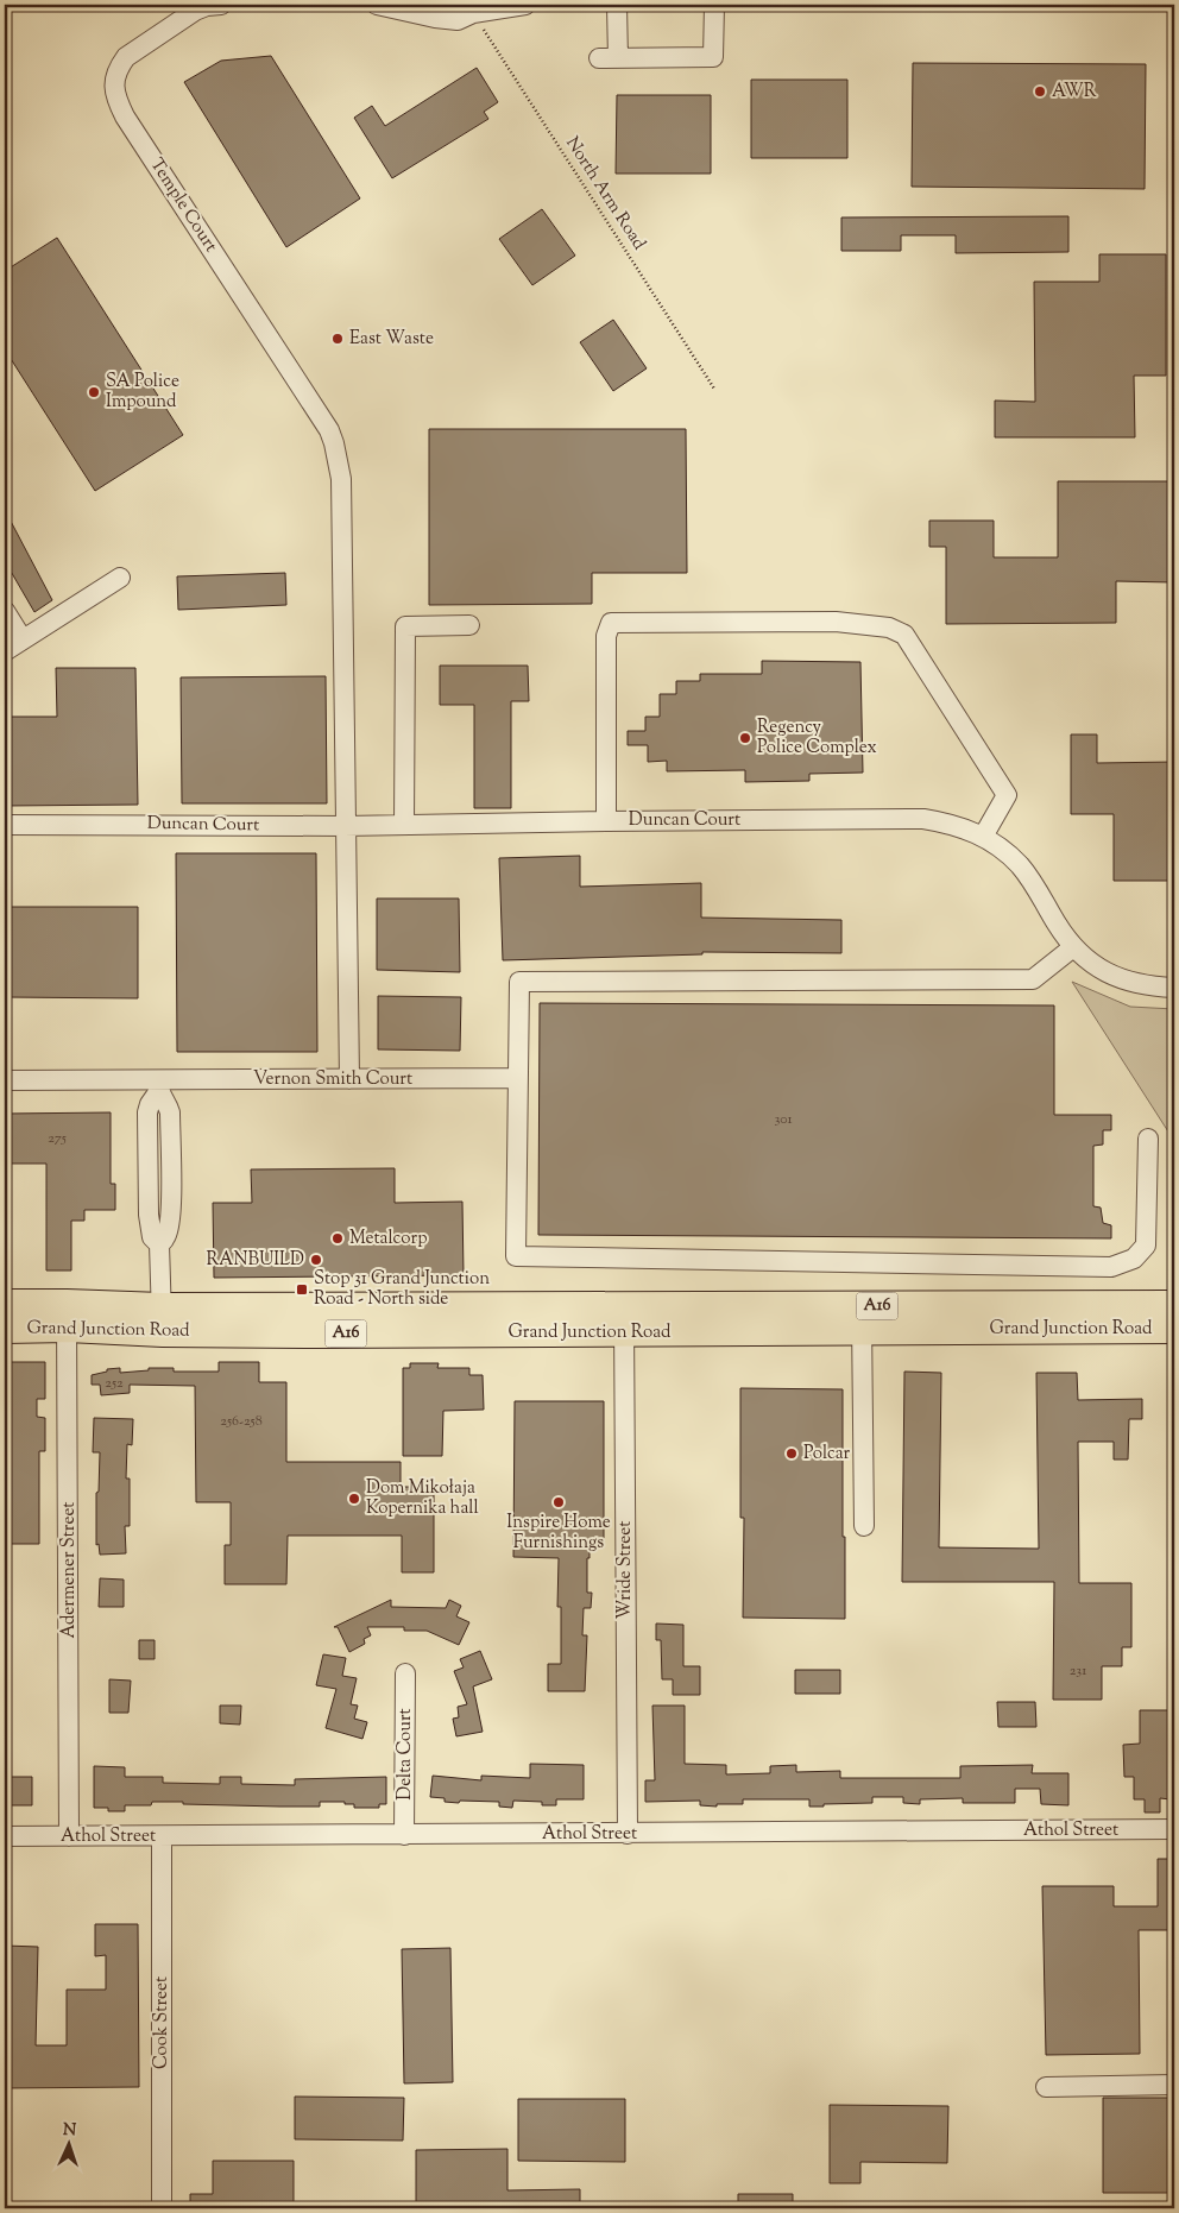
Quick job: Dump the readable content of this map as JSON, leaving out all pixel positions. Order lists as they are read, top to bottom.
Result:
{
  "streets": {
    "highway": ["A16", "Grand Junction Road"],
    "street": [
      "Temple Court",
      "Duncan Court",
      "Vernon Smith Court",
      "Adermener Street",
      "Wride Street",
      "Delta Court",
      "Athol Street",
      "Cook Street"
    ],
    "path": ["North Arm Road"]
  },
  "crossings": [
    ["Temple Court", "Duncan Court"],
    ["Temple Court", "Vernon Smith Court"],
    ["Grand Junction Road", "Adermener Street"],
    ["Grand Junction Road", "Wride Street"],
    ["Adermener Street", "Athol Street"],
    ["Wride Street", "Athol Street"],
    ["Delta Court", "Athol Street"],
    ["Athol Street", "Cook Street"]
  ],
  "places": {
    "other": [
      "AWR",
      "East Waste",
      "SA Police Impound",
      "Regency Police Complex",
      "Metalcorp",
      "RANBUILD",
      "Polcar",
      "Dom Mikołaja Kopernika hall",
      "Inspire Home Furnishings"
    ],
    "transit": ["Stop 31 Grand Junction Road - North side"]
  },
  "house_numbers": [
    "301",
    "275",
    "252",
    "256-258",
    "231"
  ],
  "north": "top"
}
